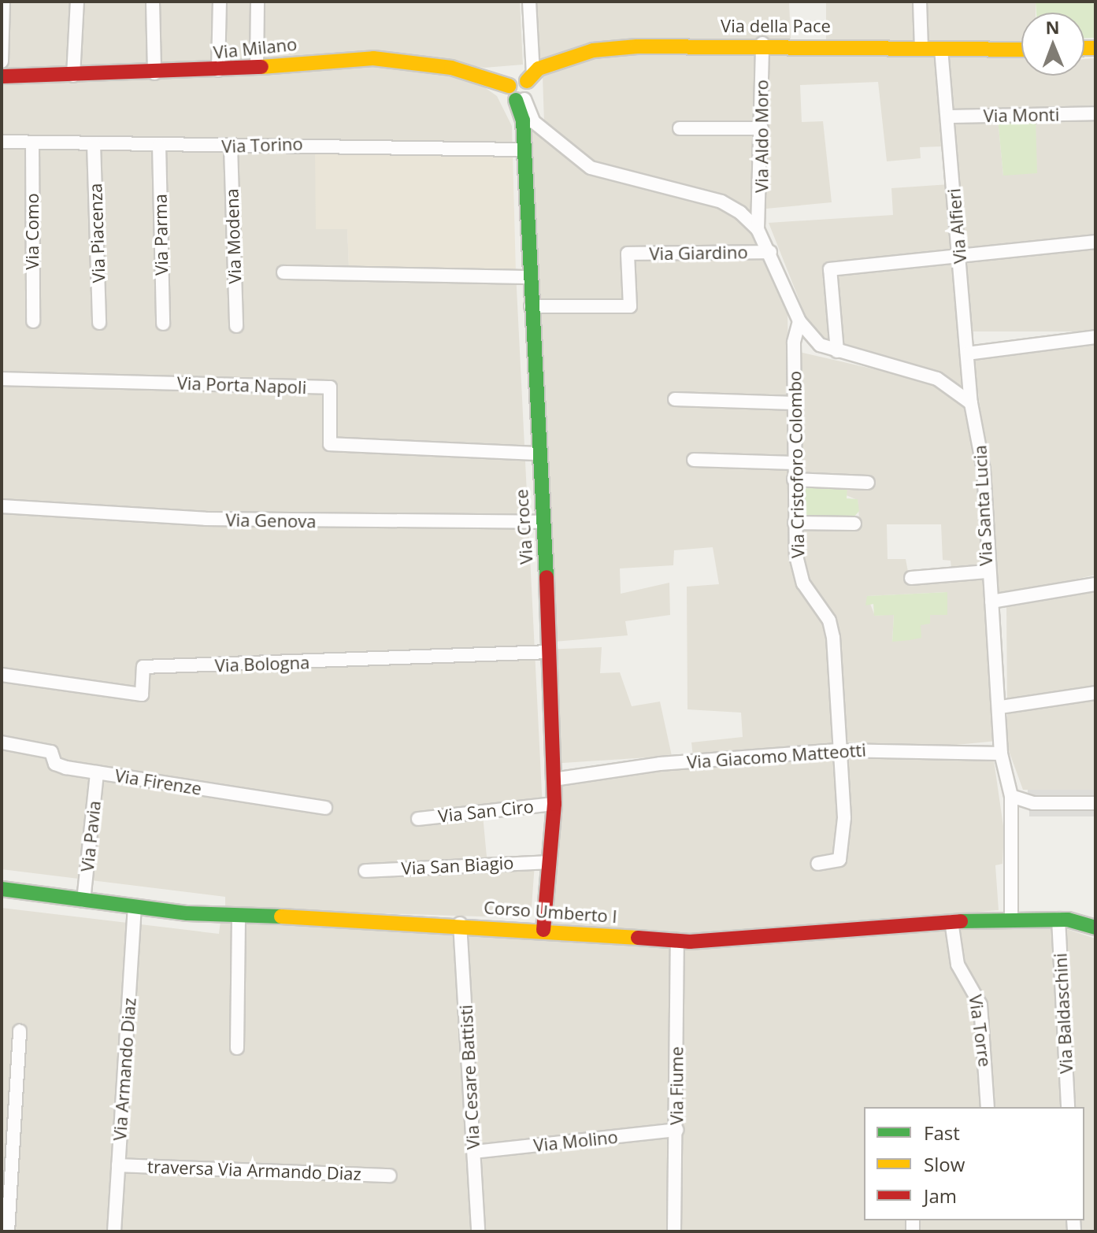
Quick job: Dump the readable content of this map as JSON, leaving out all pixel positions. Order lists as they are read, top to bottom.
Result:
{
  "streets": {
    "street": [
      "Via della Pace",
      "Via Milano",
      "Via Monti",
      "Via Aldo Moro",
      "Via Torino",
      "Via Alfieri",
      "Via Como",
      "Via Piacenza",
      "Via Parma",
      "Via Modena",
      "Via Giardino",
      "Via Porta Napoli",
      "Via Cristoforo Colombo",
      "Via Santa Lucia",
      "Via Genova",
      "Via Croce",
      "Via Bologna",
      "Via Giacomo Matteotti",
      "Via Firenze",
      "Via San Ciro",
      "Via Pavia",
      "Via San Biagio",
      "Corso Umberto I",
      "Via Baldaschini",
      "Via Torre",
      "Via Armando Diaz",
      "Via Cesare Battisti",
      "Via Fiume",
      "Via Molino",
      "traversa Via Armando Diaz"
    ]
  },
  "crossings": [
    ["Via della Pace", "Via Milano"],
    ["Via della Pace", "Via Aldo Moro"],
    ["Via della Pace", "Via Alfieri"],
    ["Via della Pace", "Via Croce"],
    ["Via Milano", "Via Croce"],
    ["Via Monti", "Via Alfieri"],
    ["Via Torino", "Via Como"],
    ["Via Torino", "Via Piacenza"],
    ["Via Torino", "Via Parma"],
    ["Via Torino", "Via Modena"],
    ["Via Torino", "Via Croce"],
    ["Via Alfieri", "Via Santa Lucia"],
    ["Via Giardino", "Via Croce"],
    ["Via Porta Napoli", "Via Croce"],
    ["Via Cristoforo Colombo", "Via Giacomo Matteotti"],
    ["Via Santa Lucia", "Via Giacomo Matteotti"],
    ["Via Santa Lucia", "Corso Umberto I"],
    ["Via Genova", "Via Croce"],
    ["Via Croce", "Via Bologna"],
    ["Via Croce", "Via Giacomo Matteotti"],
    ["Via Croce", "Via San Ciro"],
    ["Via Croce", "Via San Biagio"],
    ["Via Croce", "Corso Umberto I"],
    ["Via Firenze", "Via Pavia"],
    ["Via Pavia", "Corso Umberto I"],
    ["Corso Umberto I", "Via Baldaschini"],
    ["Corso Umberto I", "Via Torre"],
    ["Corso Umberto I", "Via Armando Diaz"],
    ["Corso Umberto I", "Via Cesare Battisti"],
    ["Corso Umberto I", "Via Fiume"],
    ["Via Armando Diaz", "traversa Via Armando Diaz"],
    ["Via Cesare Battisti", "Via Molino"],
    ["Via Fiume", "Via Molino"]
  ],
  "legend": ["Fast", "Slow", "Jam"],
  "north": "top"
}
